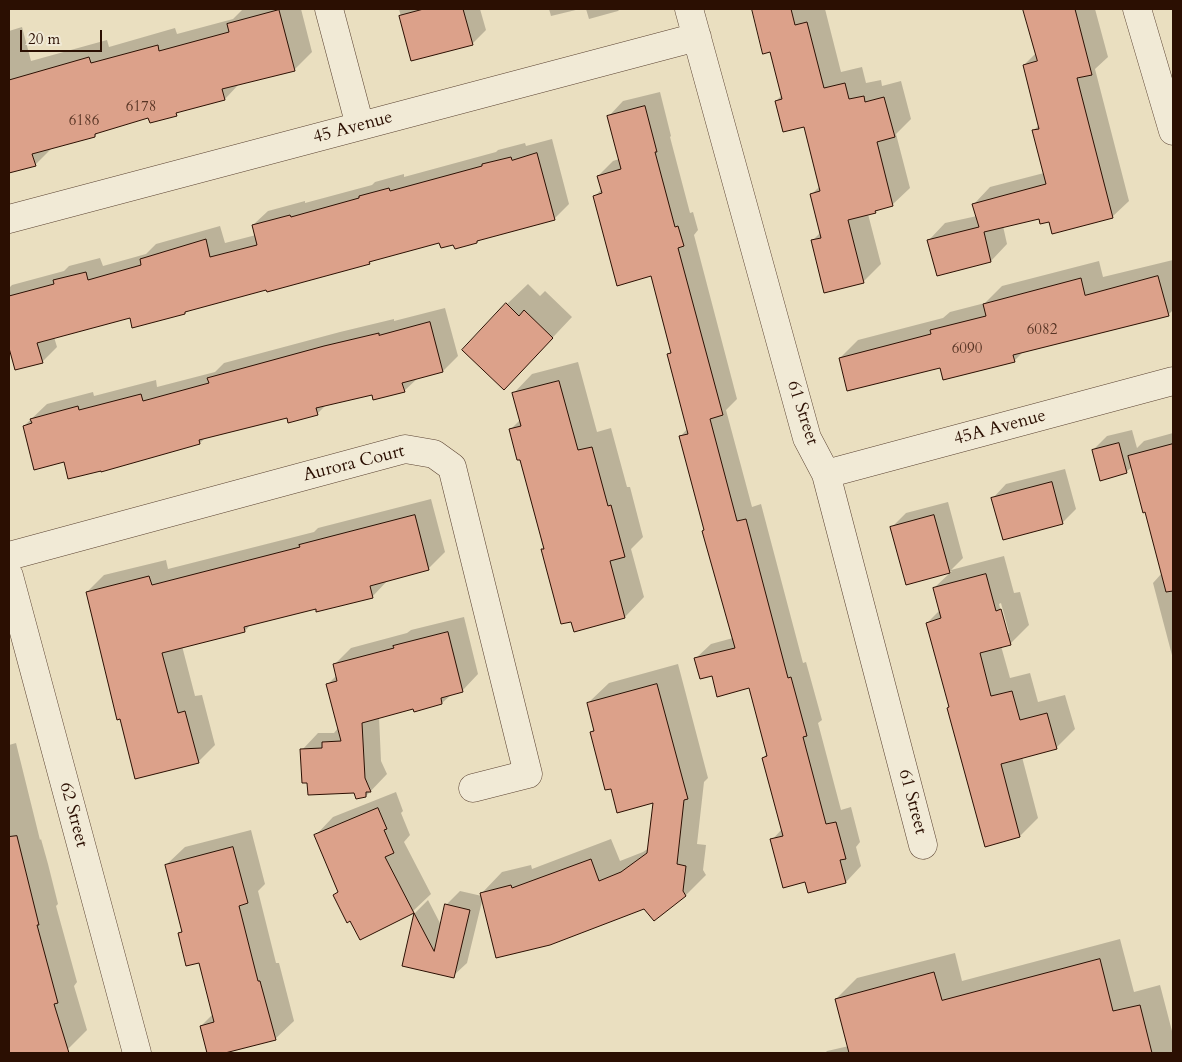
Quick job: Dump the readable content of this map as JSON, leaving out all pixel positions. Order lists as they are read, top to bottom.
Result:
{
  "streets": {
    "street": [
      "45 Avenue",
      "61 Street",
      "45A Avenue",
      "Aurora Court",
      "62 Street"
    ]
  },
  "crossings": [
    ["45 Avenue", "61 Street"],
    ["61 Street", "45A Avenue"]
  ],
  "house_numbers": [
    "6178",
    "6186",
    "6082",
    "6090"
  ],
  "scale_bar": "20 m"
}
